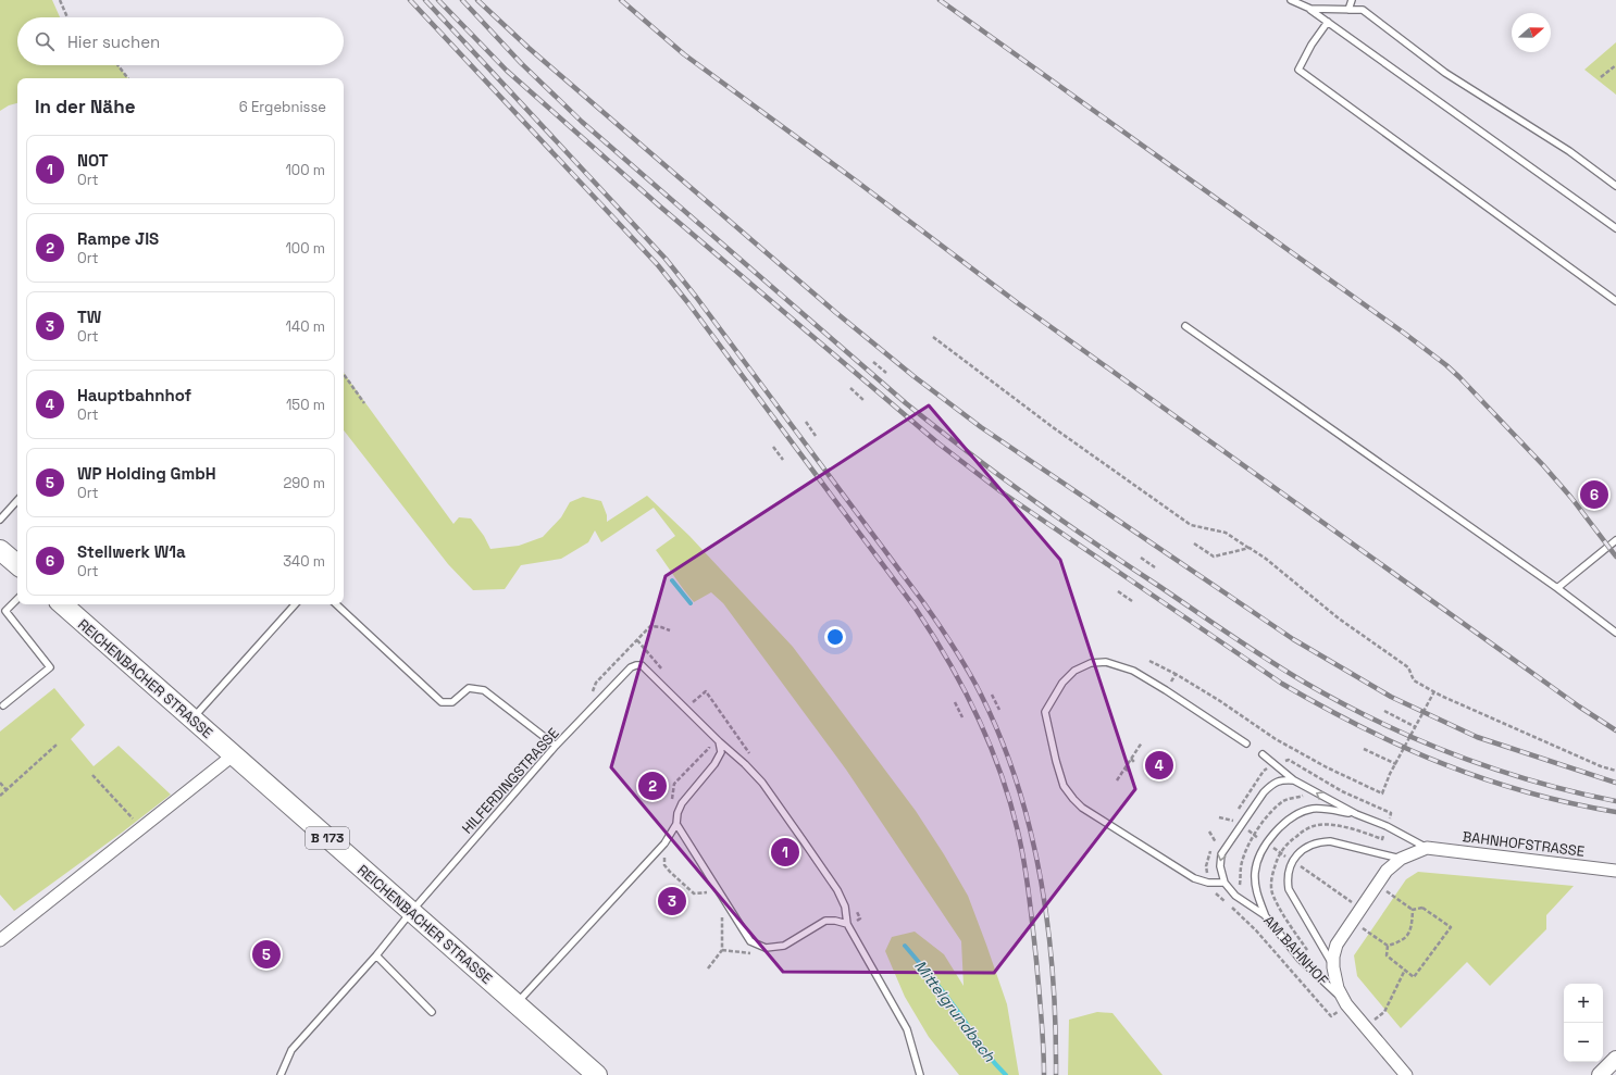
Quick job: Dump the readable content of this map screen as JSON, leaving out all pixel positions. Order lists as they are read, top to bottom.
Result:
{
  "streets": {
    "main road": ["REICHENBACHER STRASSE", "B 173"],
    "street": ["BAHNHOFSTRASSE", "AM BAHNHOF"],
    "lane": ["HILFERDINGSTRASSE"]
  },
  "crossings": [
    ["REICHENBACHER STRASSE", "HILFERDINGSTRASSE"],
    ["BAHNHOFSTRASSE", "AM BAHNHOF"]
  ],
  "water": ["Mittelgrundbach"],
  "north": "right",
  "page": {
    "search": "Hier suchen",
    "heading": ["In der Nähe", "6 Ergebnisse"],
    "list": [
      {
        "mark": "1",
        "name": "NOT",
        "note": "Ort",
        "value": "100 m"
      },
      {
        "mark": "2",
        "name": "Rampe JIS",
        "note": "Ort",
        "value": "100 m"
      },
      {
        "mark": "3",
        "name": "TW",
        "note": "Ort",
        "value": "140 m"
      },
      {
        "mark": "4",
        "name": "Hauptbahnhof",
        "note": "Ort",
        "value": "150 m"
      },
      {
        "mark": "5",
        "name": "WP Holding GmbH",
        "note": "Ort",
        "value": "290 m"
      },
      {
        "mark": "6",
        "name": "Stellwerk W1a",
        "note": "Ort",
        "value": "340 m"
      }
    ],
    "pins": [
      "6",
      "4",
      "2",
      "1",
      "3",
      "5"
    ],
    "map_buttons": ["+", "−"]
  }
}
